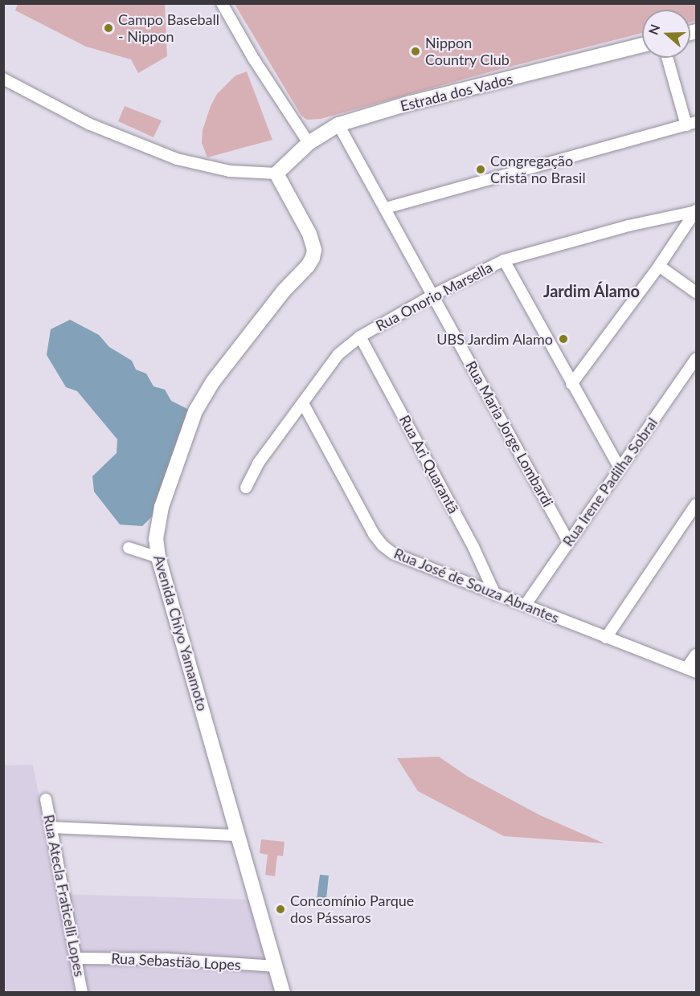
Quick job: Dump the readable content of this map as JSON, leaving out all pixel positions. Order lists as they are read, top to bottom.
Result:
{
  "streets": {
    "street": [
      "Estrada dos Vados",
      "Rua Onorio Marsella",
      "Rua Maria Jorge Lombardi",
      "Rua Ari Quarantã",
      "Rua Irene Padilha Sobral",
      "Rua José de Souza Abrantes",
      "Avenida Chiyo Yamamoto",
      "Rua Atecla Fraticelli Lopes",
      "Rua Sebastião Lopes"
    ]
  },
  "crossings": [
    ["Estrada dos Vados", "Rua Maria Jorge Lombardi"],
    ["Estrada dos Vados", "Avenida Chiyo Yamamoto"],
    ["Rua Onorio Marsella", "Rua Maria Jorge Lombardi"],
    ["Rua Onorio Marsella", "Rua Ari Quarantã"],
    ["Rua Onorio Marsella", "Rua José de Souza Abrantes"],
    ["Rua Maria Jorge Lombardi", "Rua Irene Padilha Sobral"],
    ["Rua Ari Quarantã", "Rua José de Souza Abrantes"],
    ["Rua Irene Padilha Sobral", "Rua José de Souza Abrantes"],
    ["Avenida Chiyo Yamamoto", "Rua Sebastião Lopes"],
    ["Rua Atecla Fraticelli Lopes", "Rua Sebastião Lopes"]
  ],
  "districts": ["Jardim Álamo"],
  "places": [
    "Campo Baseball - Nippon",
    "Nippon Country Club",
    "Congregação Cristã no Brasil",
    "UBS Jardim Alamo",
    "Concomínio Parque dos Pássaros"
  ],
  "north": "left"
}
